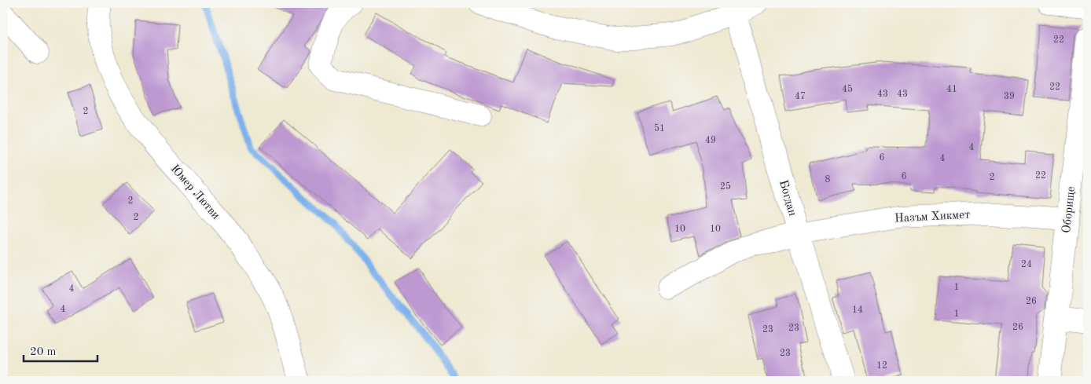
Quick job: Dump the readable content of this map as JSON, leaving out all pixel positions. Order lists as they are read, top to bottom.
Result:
{
  "streets": {
    "street": [
      "Юмер Лютви",
      "Богдан",
      "Оборище",
      "Назъм Хикмет"
    ]
  },
  "crossings": [
    ["Богдан", "Назъм Хикмет"],
    ["Оборище", "Назъм Хикмет"]
  ],
  "house_numbers": [
    "22",
    "22",
    "45",
    "41",
    "43",
    "43",
    "47",
    "39",
    "2",
    "51",
    "49",
    "4",
    "6",
    "4",
    "22",
    "6",
    "2",
    "8",
    "25",
    "2",
    "2",
    "10",
    "10",
    "24",
    "1",
    "4",
    "26",
    "4",
    "14",
    "1",
    "26",
    "23",
    "23",
    "23",
    "12"
  ],
  "scale_bar": "20 m"
}
